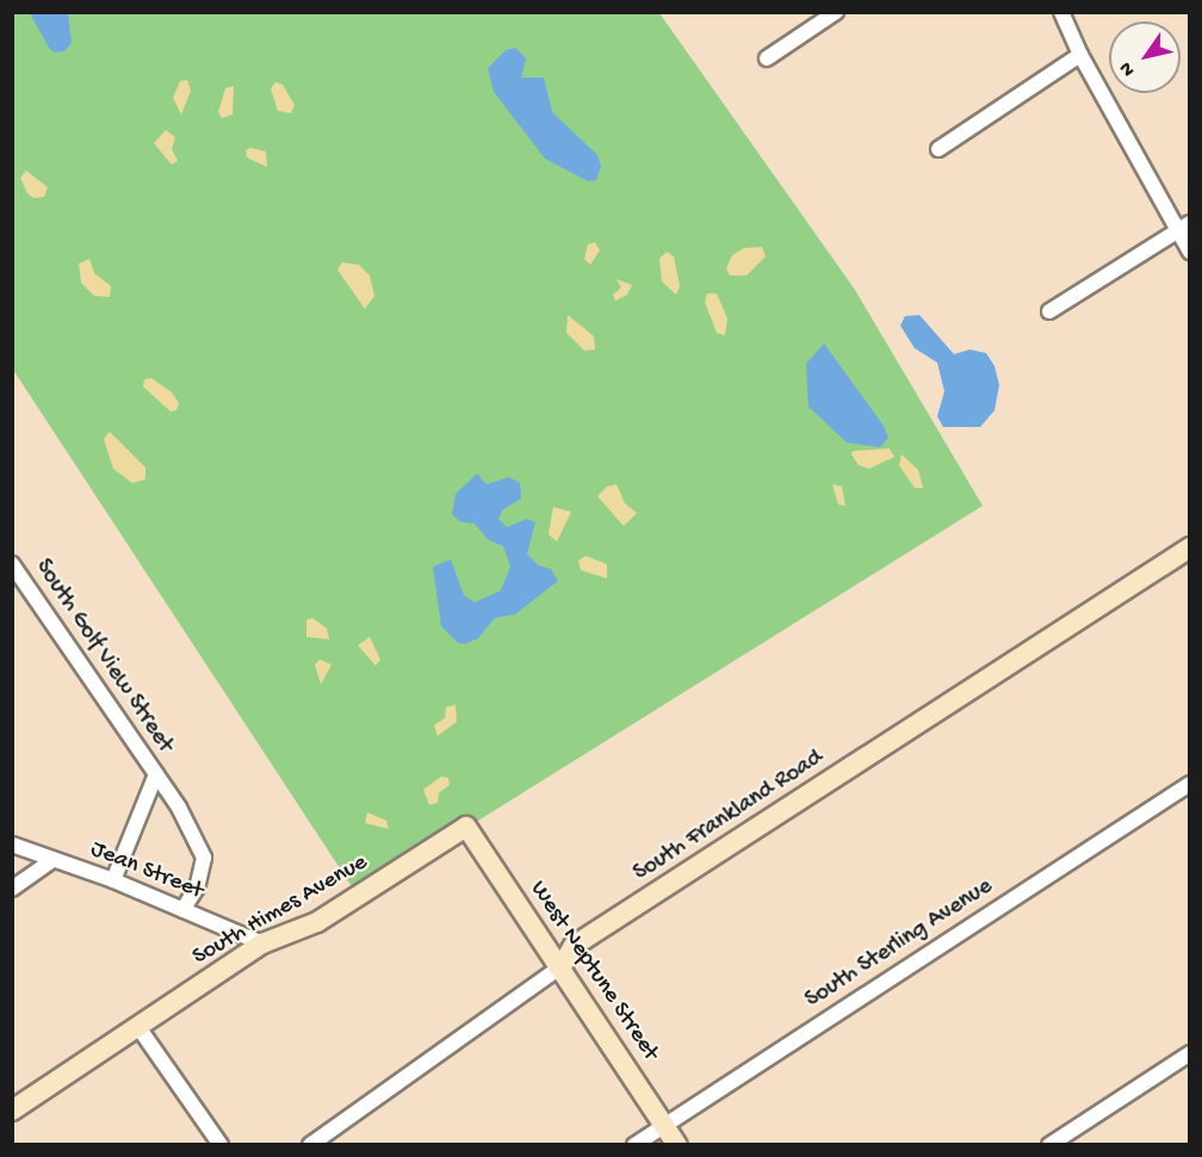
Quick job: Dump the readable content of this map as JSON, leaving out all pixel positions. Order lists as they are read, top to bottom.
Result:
{
  "streets": {
    "street": [
      "South Golf View Street",
      "South Frankland Road",
      "Jean Street",
      "South Himes Avenue",
      "South Sterling Avenue",
      "West Neptune Street"
    ]
  },
  "crossings": [
    ["South Golf View Street", "Jean Street"],
    ["South Frankland Road", "West Neptune Street"],
    ["Jean Street", "South Himes Avenue"],
    ["South Himes Avenue", "West Neptune Street"],
    ["South Sterling Avenue", "West Neptune Street"]
  ],
  "north": "bottom left"
}
